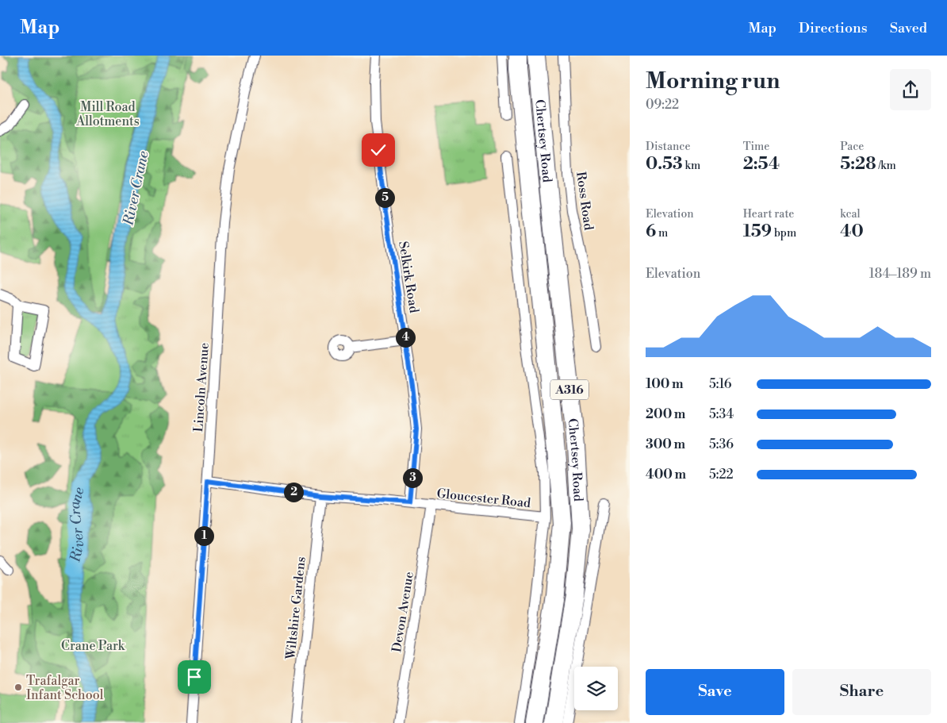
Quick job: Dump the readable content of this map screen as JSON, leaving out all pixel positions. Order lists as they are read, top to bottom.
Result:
{
  "streets": {
    "highway": ["Chertsey Road", "A316"],
    "street": [
      "Ross Road",
      "Selkirk Road",
      "Lincoln Avenue",
      "Gloucester Road",
      "Wiltshire Gardens",
      "Devon Avenue"
    ]
  },
  "crossings": [
    ["Chertsey Road", "Gloucester Road"],
    ["Selkirk Road", "Gloucester Road"],
    ["Lincoln Avenue", "Gloucester Road"],
    ["Gloucester Road", "Wiltshire Gardens"],
    ["Gloucester Road", "Devon Avenue"]
  ],
  "water": ["River Crane"],
  "parks": ["Mill Road Allotments", "Crane Park"],
  "places": ["Trafalgar Infant School"],
  "page": {
    "header": "Map",
    "nav": ["Map", "Directions", "Saved"],
    "heading": ["Morning run", "09:22"],
    "stats": [
      ["Distance", "0.53 km"],
      ["Time", "2:54"],
      ["Pace", "5:28 /km"],
      ["Elevation", "6 m"],
      ["Heart rate", "159 bpm"],
      ["kcal", "40"]
    ],
    "pins": [
      "5",
      "4",
      "3",
      "2",
      "1"
    ],
    "chart": ["Elevation", "184–189 m"],
    "list": [
      {
        "name": "100 m",
        "note": "5:16"
      },
      {
        "name": "200 m",
        "note": "5:34"
      },
      {
        "name": "300 m",
        "note": "5:36"
      },
      {
        "name": "400 m",
        "note": "5:22"
      }
    ],
    "buttons": ["Save", "Share"]
  }
}
